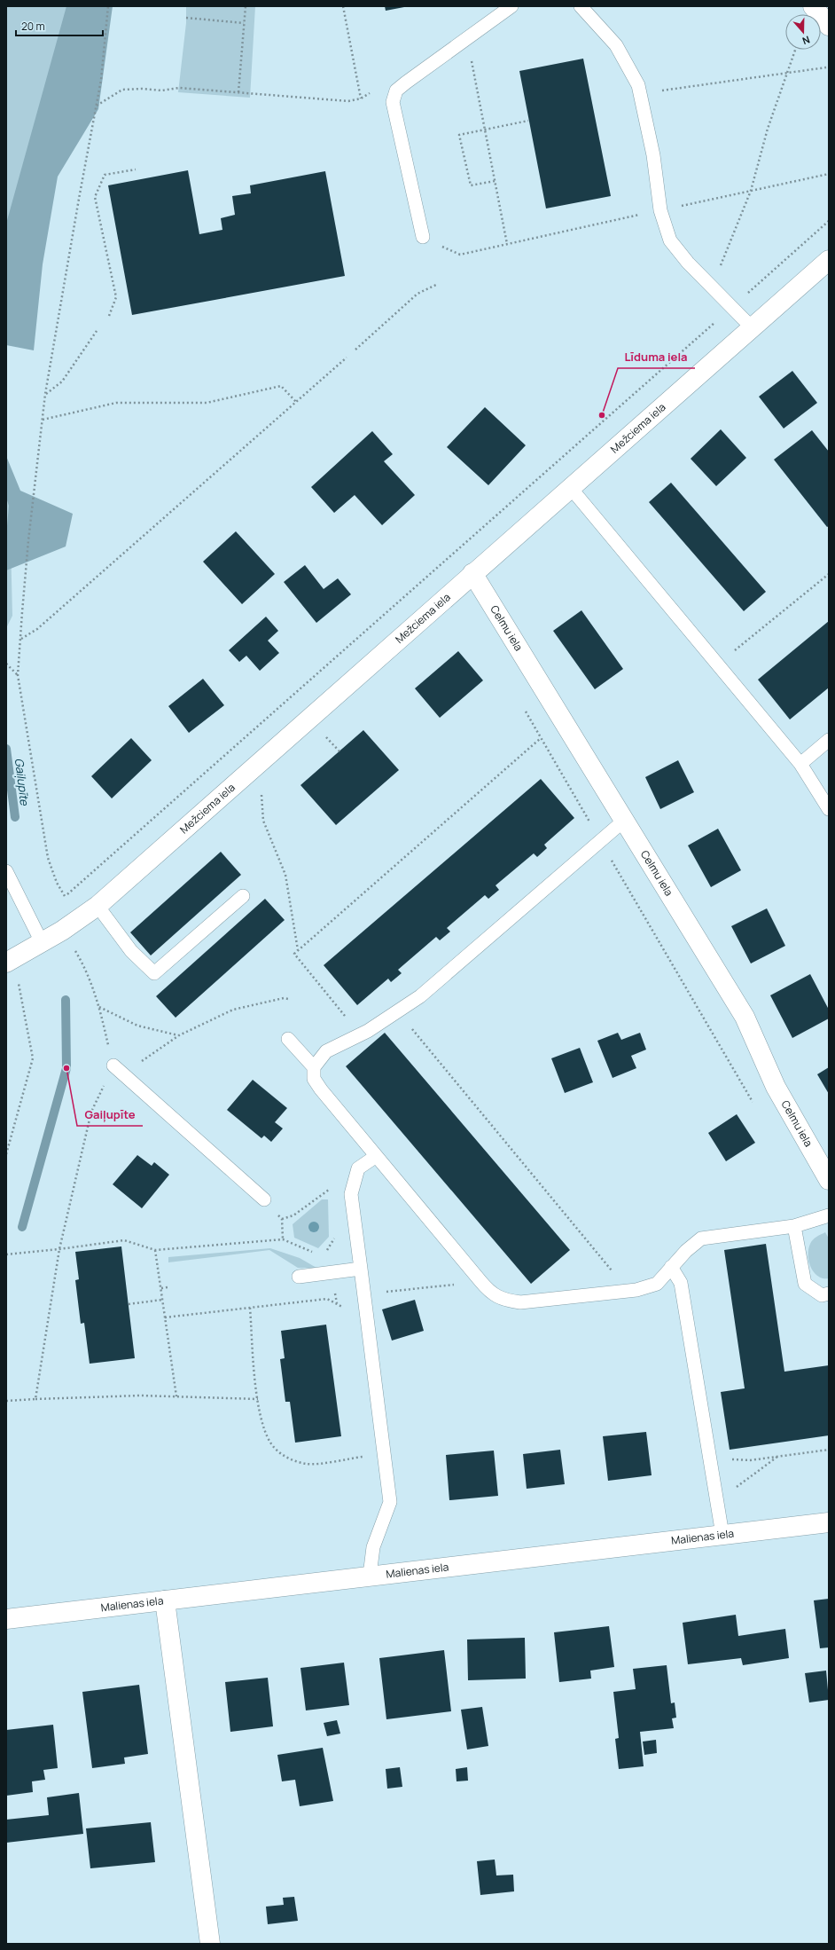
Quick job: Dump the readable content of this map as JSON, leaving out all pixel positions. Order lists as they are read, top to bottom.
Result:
{
  "streets": {
    "street": ["Mežciema iela", "Celmu iela", "Malienas iela"]
  },
  "crossings": [
    ["Mežciema iela", "Celmu iela"]
  ],
  "water": ["Gaiļupīte"],
  "places": ["Līduma iela", "Gaiļupīte"],
  "scale_bar": "20 m",
  "north": "bottom"
}
